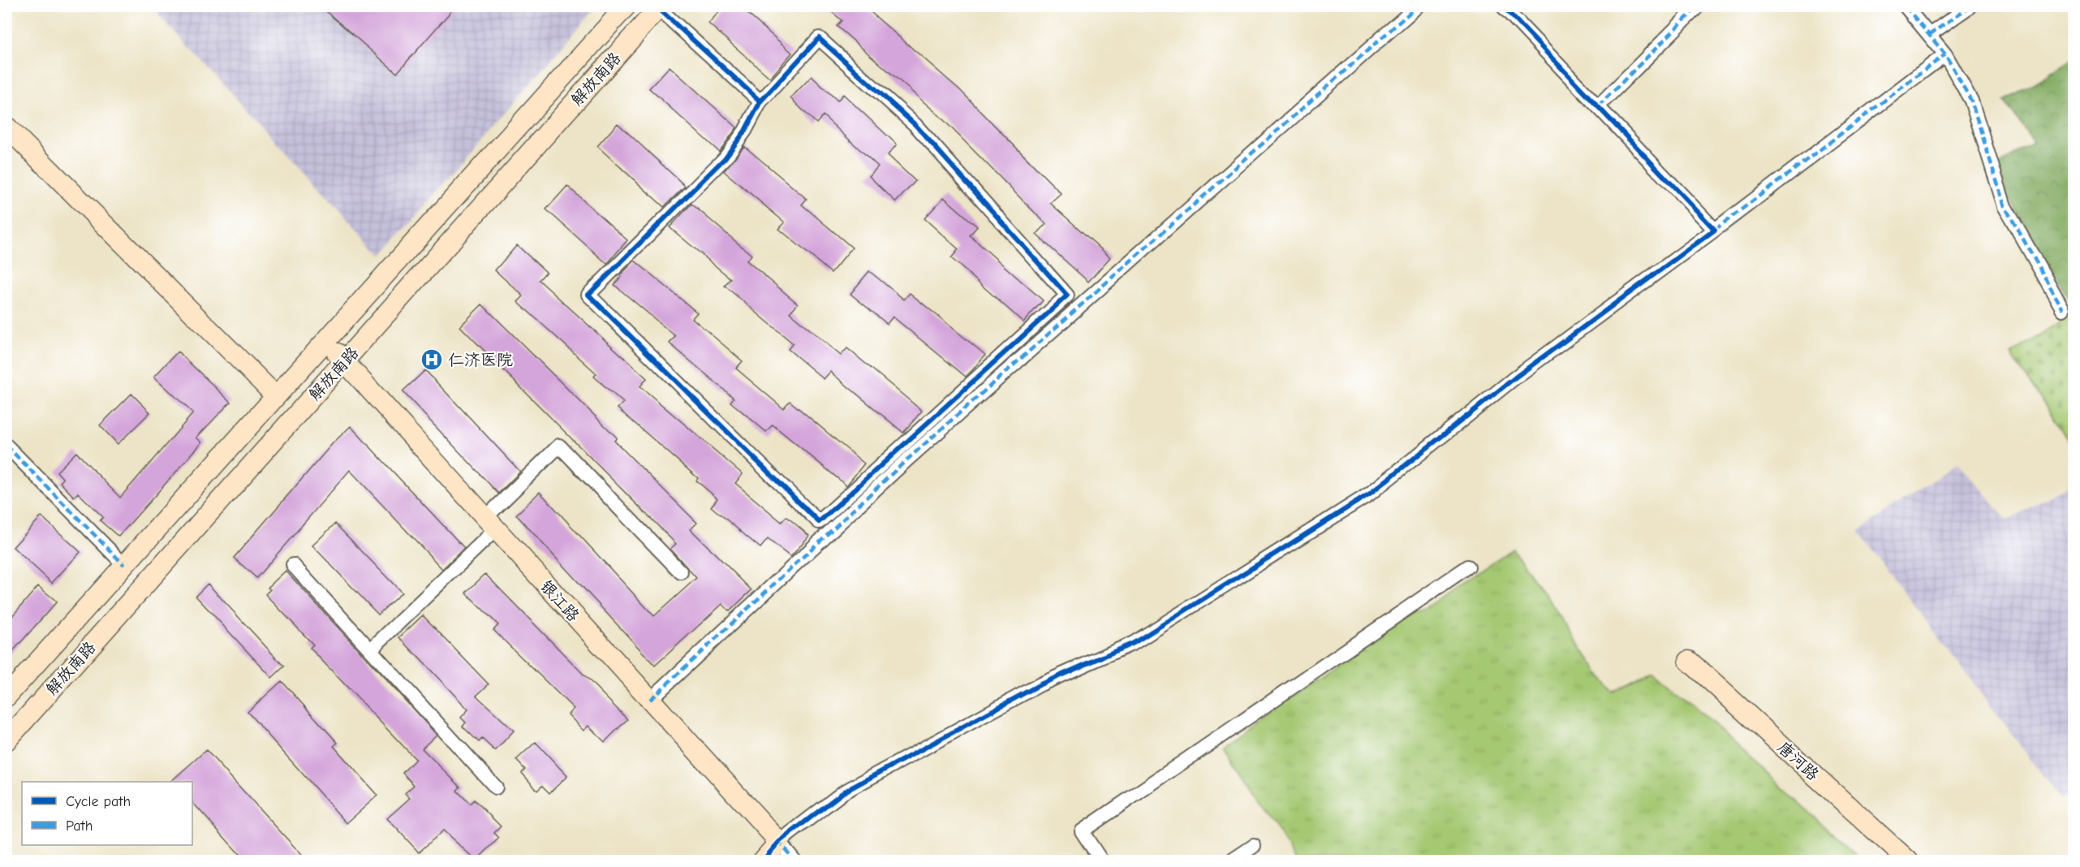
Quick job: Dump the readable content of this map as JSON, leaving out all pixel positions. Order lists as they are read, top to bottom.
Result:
{
  "streets": {
    "main road": ["解放南路", "银江路", "唐河路"]
  },
  "crossings": [
    ["解放南路", "银江路"]
  ],
  "places": {
    "hospital": ["仁济医院"]
  },
  "legend": ["Cycle path", "Path"]
}
